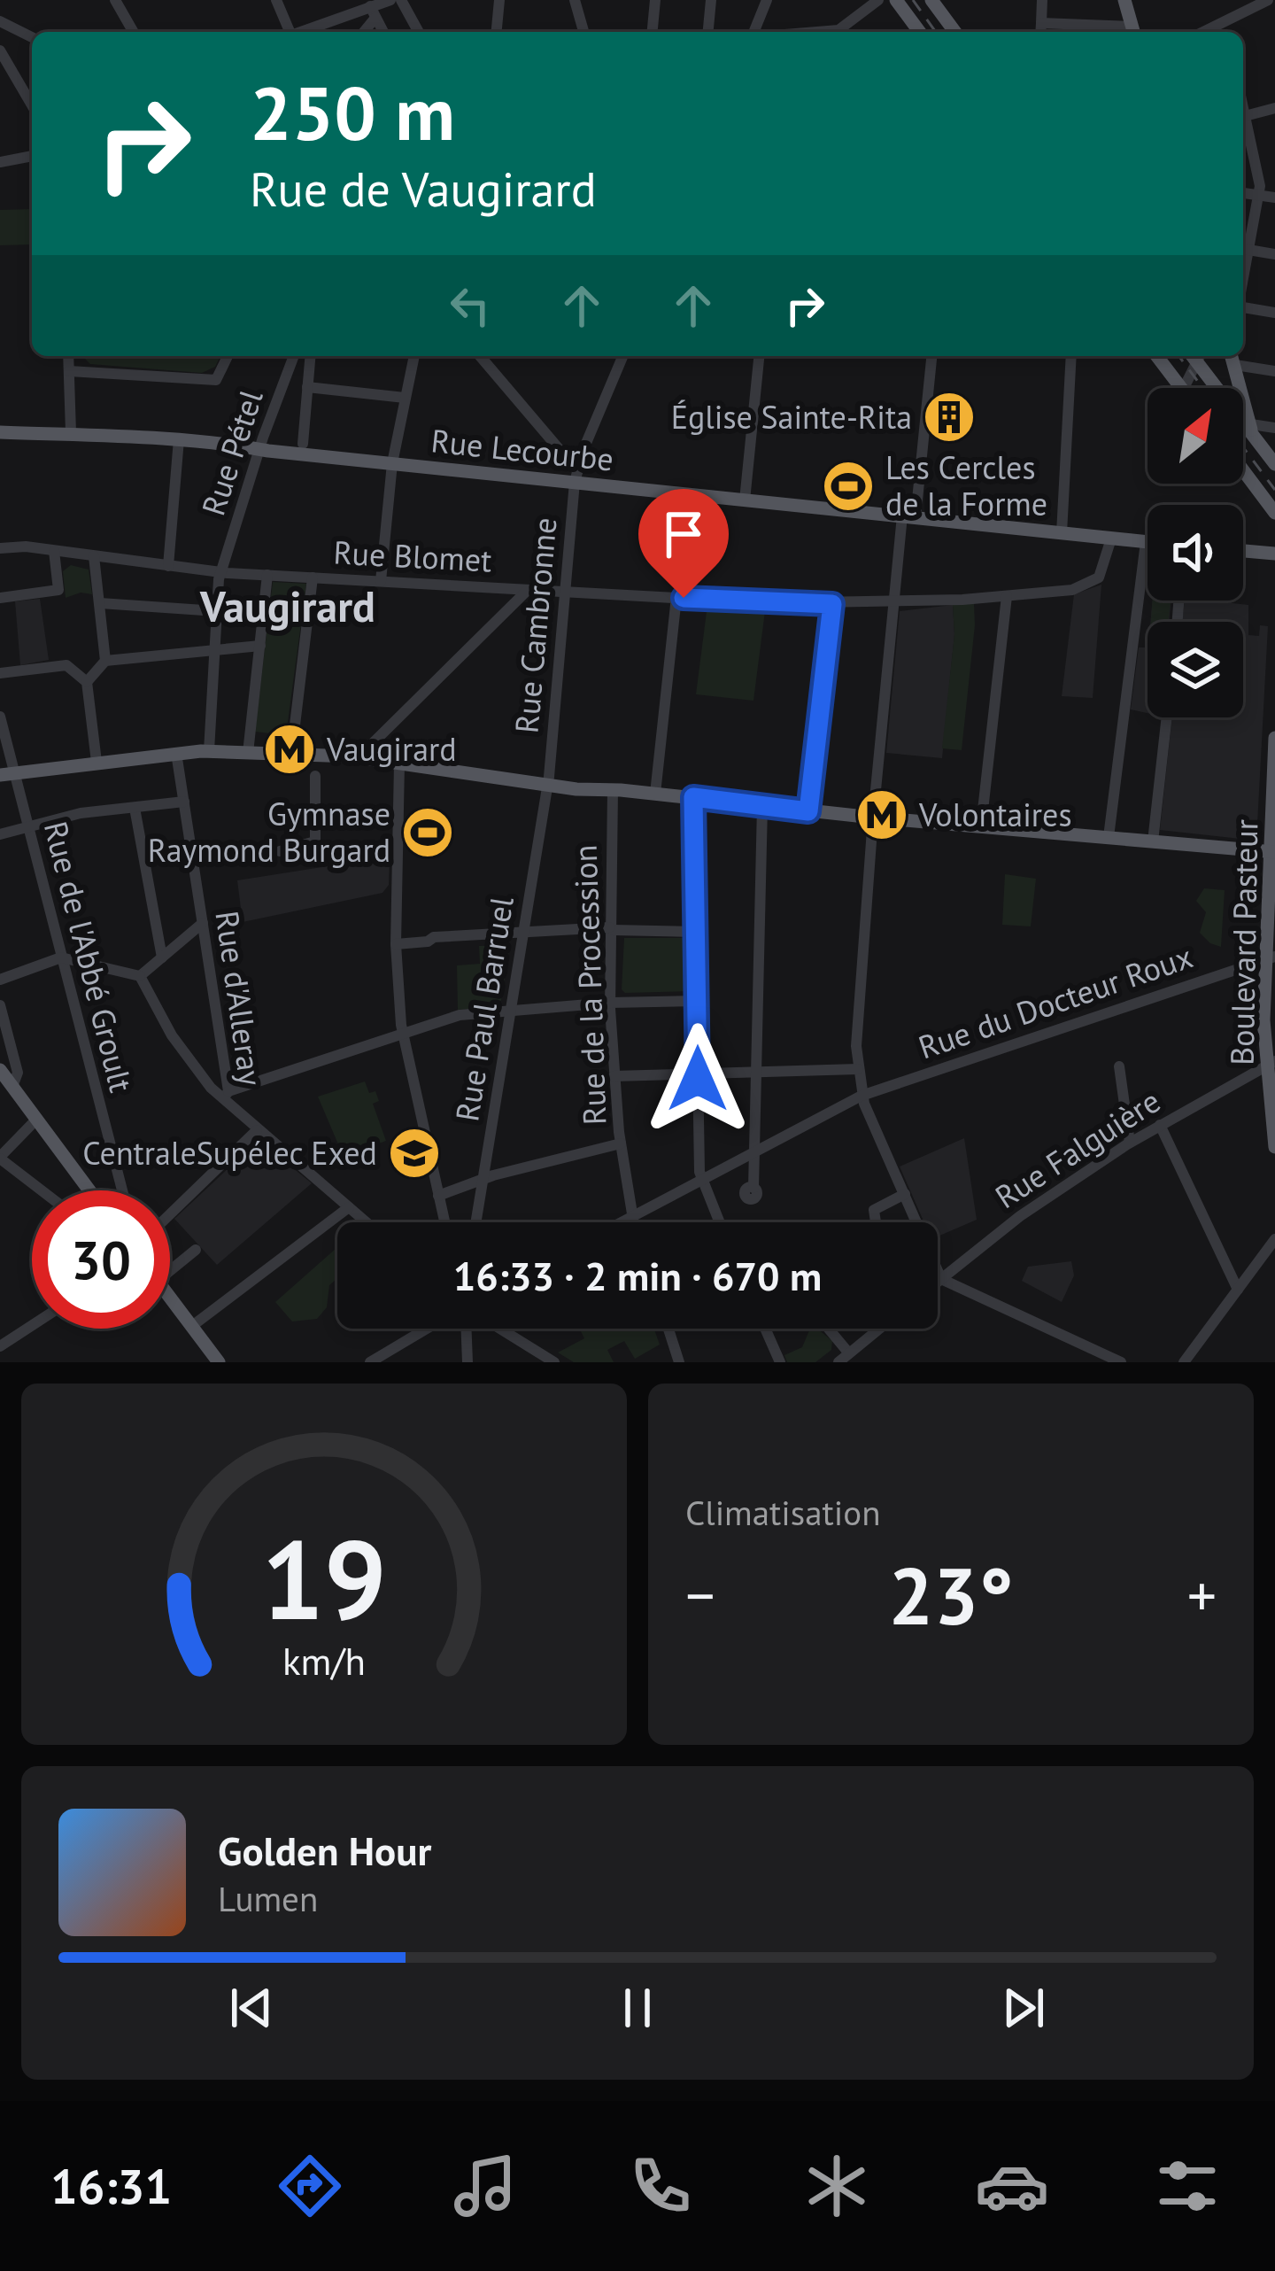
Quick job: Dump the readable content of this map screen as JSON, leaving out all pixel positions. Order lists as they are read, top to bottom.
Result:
{
  "streets": {
    "main road": ["Rue Lecourbe", "Boulevard Pasteur"],
    "street": [
      "Rue Pétel",
      "Rue Blomet",
      "Rue Cambronne",
      "Rue de l'Abbé Groult",
      "Rue de la Procession",
      "Rue d'Alleray",
      "Rue du Docteur Roux",
      "Rue Paul Barruel",
      "Rue Falguière"
    ]
  },
  "crossings": [
    ["Rue Lecourbe", "Rue Pétel"],
    ["Rue Lecourbe", "Rue Blomet"],
    ["Rue Lecourbe", "Rue Cambronne"],
    ["Rue Pétel", "Rue Blomet"],
    ["Rue Blomet", "Rue Cambronne"],
    ["Rue Cambronne", "Rue Paul Barruel"],
    ["Boulevard Pasteur", "Rue du Docteur Roux"],
    ["Boulevard Pasteur", "Rue Falguière"],
    ["Rue de la Procession", "Rue du Docteur Roux"]
  ],
  "districts": ["Vaugirard"],
  "places": {
    "building": ["Église Sainte-Rita"],
    "sports": ["Les Cercles de la Forme", "Gymnase Raymond Burgard"],
    "metro station": ["Vaugirard", "Volontaires"],
    "school or university": ["CentraleSupélec Exed"]
  },
  "north": "top right",
  "page": {
    "turn": ["250 m", "Rue de Vaugirard"],
    "limit": "30",
    "trip": "16:33 · 2 min · 670 m",
    "tile": "Climatisation",
    "heat": ["−", "23°", "+"],
    "song": ["Golden Hour", "Lumen"],
    "tabs": "16:31",
    "gauge": ["19", "km/h"]
  }
}
